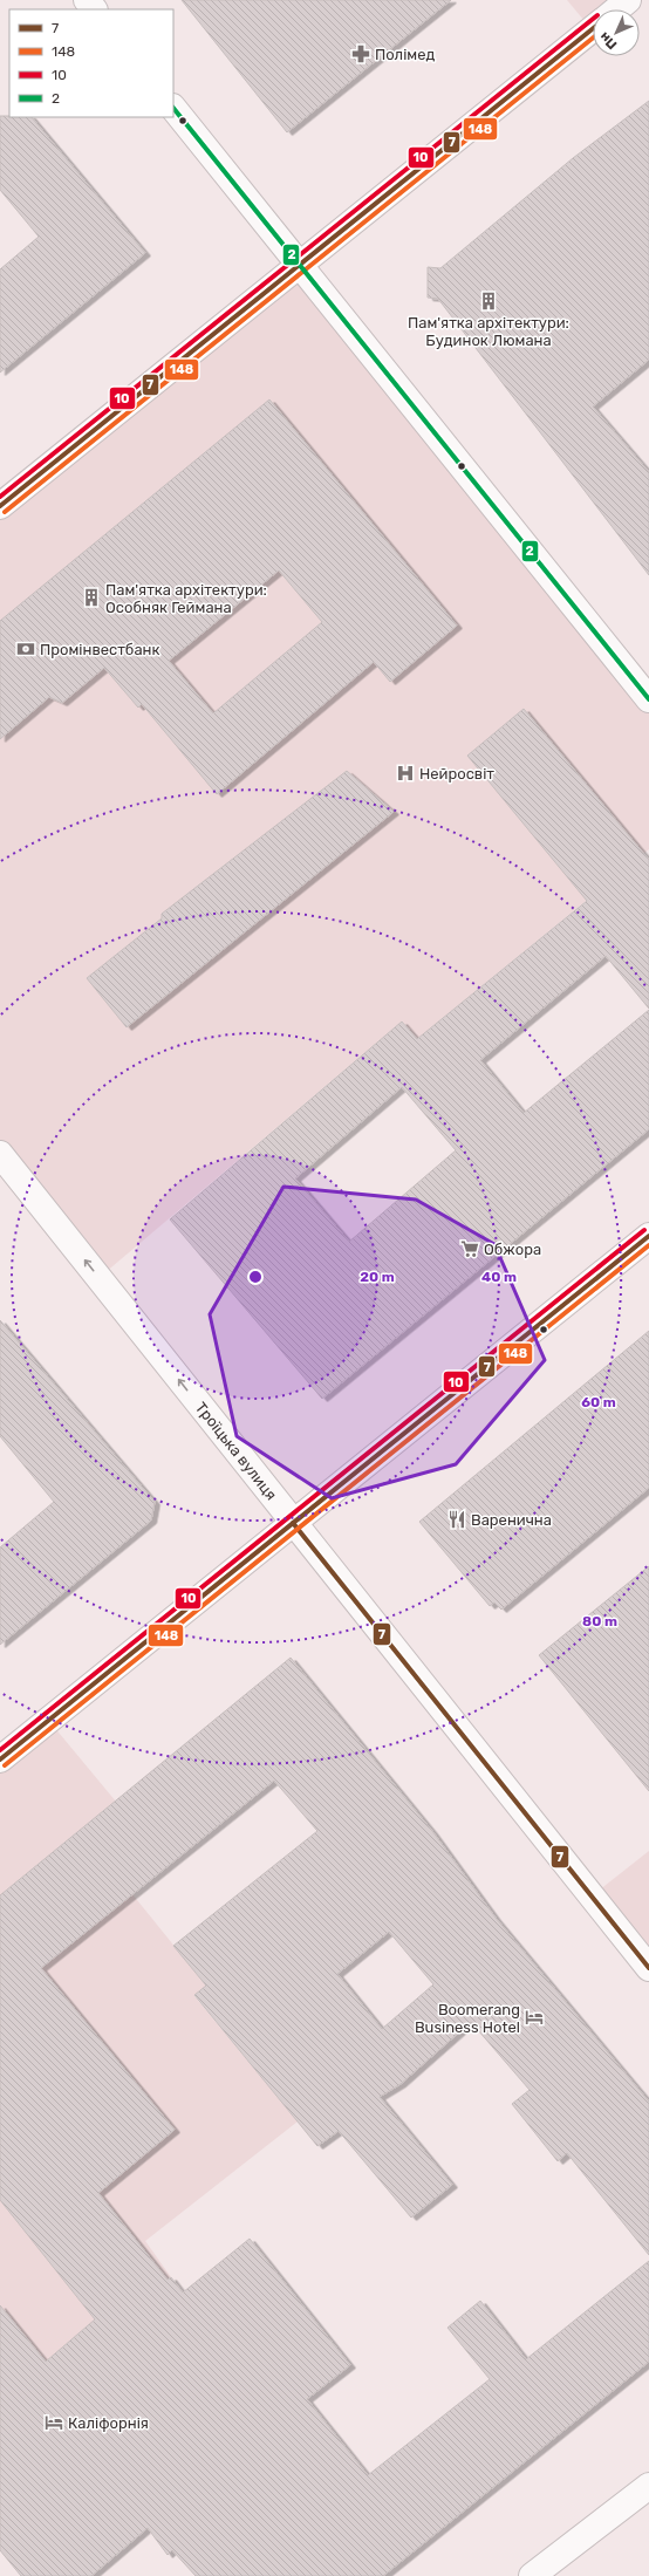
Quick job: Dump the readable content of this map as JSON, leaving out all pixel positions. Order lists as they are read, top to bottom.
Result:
{
  "streets": {
    "main road": ["Троїцька вулиця"]
  },
  "one_way": ["Троїцька вулиця"],
  "places": {
    "pharmacy": ["Полімед"],
    "building": ["Пам'ятка архітектури: Будинок Люмана", "Пам'ятка архітектури: Особняк Геймана"],
    "bank": ["Промінвестбанк"],
    "hospital": ["Нейросвіт"],
    "supermarket": ["Обжора"],
    "restaurant": ["Варенична"],
    "hotel": ["Boomerang Business Hotel", "Каліфорнія"]
  },
  "lines": [
    "transit line 10",
    "transit line 7",
    "transit line 148",
    "transit line 2"
  ],
  "legend": [
    "7",
    "148",
    "10",
    "2"
  ],
  "north": "bottom left",
  "rings": [
    "20 m",
    "40 m",
    "60 m",
    "80 m"
  ]
}
